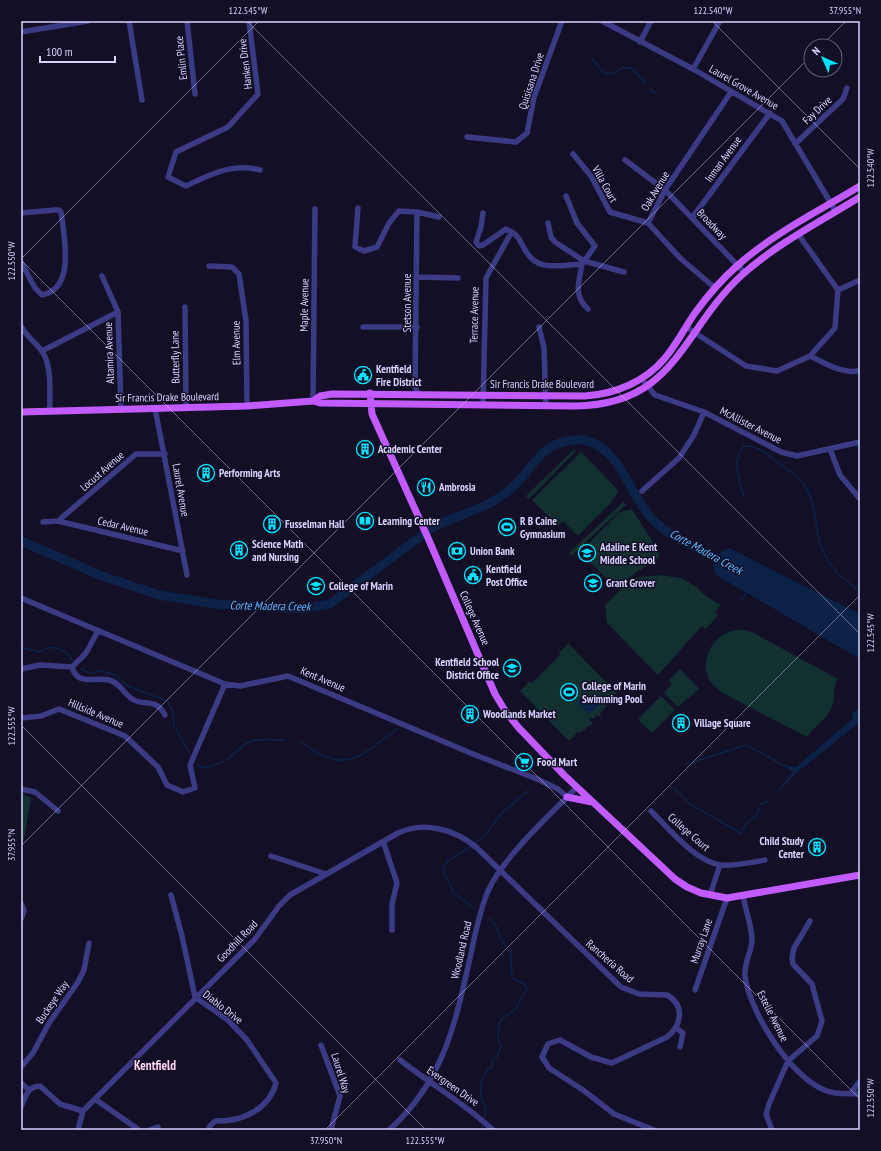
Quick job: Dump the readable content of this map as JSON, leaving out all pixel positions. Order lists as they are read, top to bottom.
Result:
{
  "streets": {
    "main road": ["Sir Francis Drake Boulevard", "College Avenue"],
    "street": [
      "Emlin Place",
      "Hanken Drive",
      "Quisisana Drive",
      "Laurel Grove Avenue",
      "Fay Drive",
      "Inman Avenue",
      "Villa Court",
      "Oak Avenue",
      "Broadway",
      "Stetson Avenue",
      "Maple Avenue",
      "Terrace Avenue",
      "Elm Avenue",
      "Altamira Avenue",
      "Butterfly Lane",
      "McAllister Avenue",
      "Locust Avenue",
      "Laurel Avenue",
      "Cedar Avenue",
      "Kent Avenue",
      "Hillside Avenue",
      "College Court",
      "Goodhill Road",
      "Murray Lane",
      "Woodland Road",
      "Rancheria Road",
      "Buckeye Way",
      "Diablo Drive",
      "Estelle Avenue",
      "Laurel Way",
      "Evergreen Drive"
    ]
  },
  "crossings": [
    ["Laurel Grove Avenue", "Fay Drive"],
    ["Laurel Grove Avenue", "Inman Avenue"],
    ["Laurel Grove Avenue", "Oak Avenue"],
    ["Laurel Grove Avenue", "Sir Francis Drake Boulevard"],
    ["Inman Avenue", "Broadway"],
    ["Villa Court", "Oak Avenue"],
    ["Oak Avenue", "Broadway"],
    ["Oak Avenue", "Sir Francis Drake Boulevard"],
    ["Broadway", "Sir Francis Drake Boulevard"],
    ["Stetson Avenue", "Sir Francis Drake Boulevard"],
    ["Maple Avenue", "Sir Francis Drake Boulevard"],
    ["Terrace Avenue", "Sir Francis Drake Boulevard"],
    ["Elm Avenue", "Sir Francis Drake Boulevard"],
    ["Altamira Avenue", "Sir Francis Drake Boulevard"],
    ["Butterfly Lane", "Sir Francis Drake Boulevard"],
    ["Sir Francis Drake Boulevard", "McAllister Avenue"],
    ["Sir Francis Drake Boulevard", "Laurel Avenue"],
    ["Sir Francis Drake Boulevard", "College Avenue"],
    ["Locust Avenue", "Laurel Avenue"],
    ["Locust Avenue", "Cedar Avenue"],
    ["Laurel Avenue", "Cedar Avenue"],
    ["College Avenue", "Murray Lane"],
    ["College Avenue", "Woodland Road"],
    ["College Avenue", "Estelle Avenue"],
    ["Kent Avenue", "Hillside Avenue"],
    ["Kent Avenue", "Woodland Road"],
    ["Goodhill Road", "Woodland Road"],
    ["Goodhill Road", "Rancheria Road"],
    ["Goodhill Road", "Diablo Drive"],
    ["Woodland Road", "Rancheria Road"],
    ["Woodland Road", "Evergreen Drive"]
  ],
  "districts": ["Kentfield"],
  "water": ["Corte Madera Creek"],
  "places": {
    "public building": ["Kentfield Fire District", "Kentfield Post Office"],
    "building": [
      "Academic Center",
      "Performing Arts",
      "Fusselman Hall",
      "Science Math and Nursing",
      "Woodlands Market",
      "Village Square",
      "Child Study Center"
    ],
    "restaurant": ["Ambrosia"],
    "library": ["Learning Center"],
    "sports": ["R B Caine Gymnasium", "College of Marin Swimming Pool"],
    "bank": ["Union Bank"],
    "school or university": [
      "Adaline E Kent Middle School",
      "Grant Grover",
      "College of Marin",
      "Kentfield School District Office"
    ],
    "supermarket": ["Food Mart"]
  },
  "scale_bar": "100 m",
  "north": "top left",
  "coordinates": [
    "122.545°W",
    "122.540°W",
    "37.955°N",
    "122.550°W",
    "122.555°W",
    "37.950°N"
  ]
}
